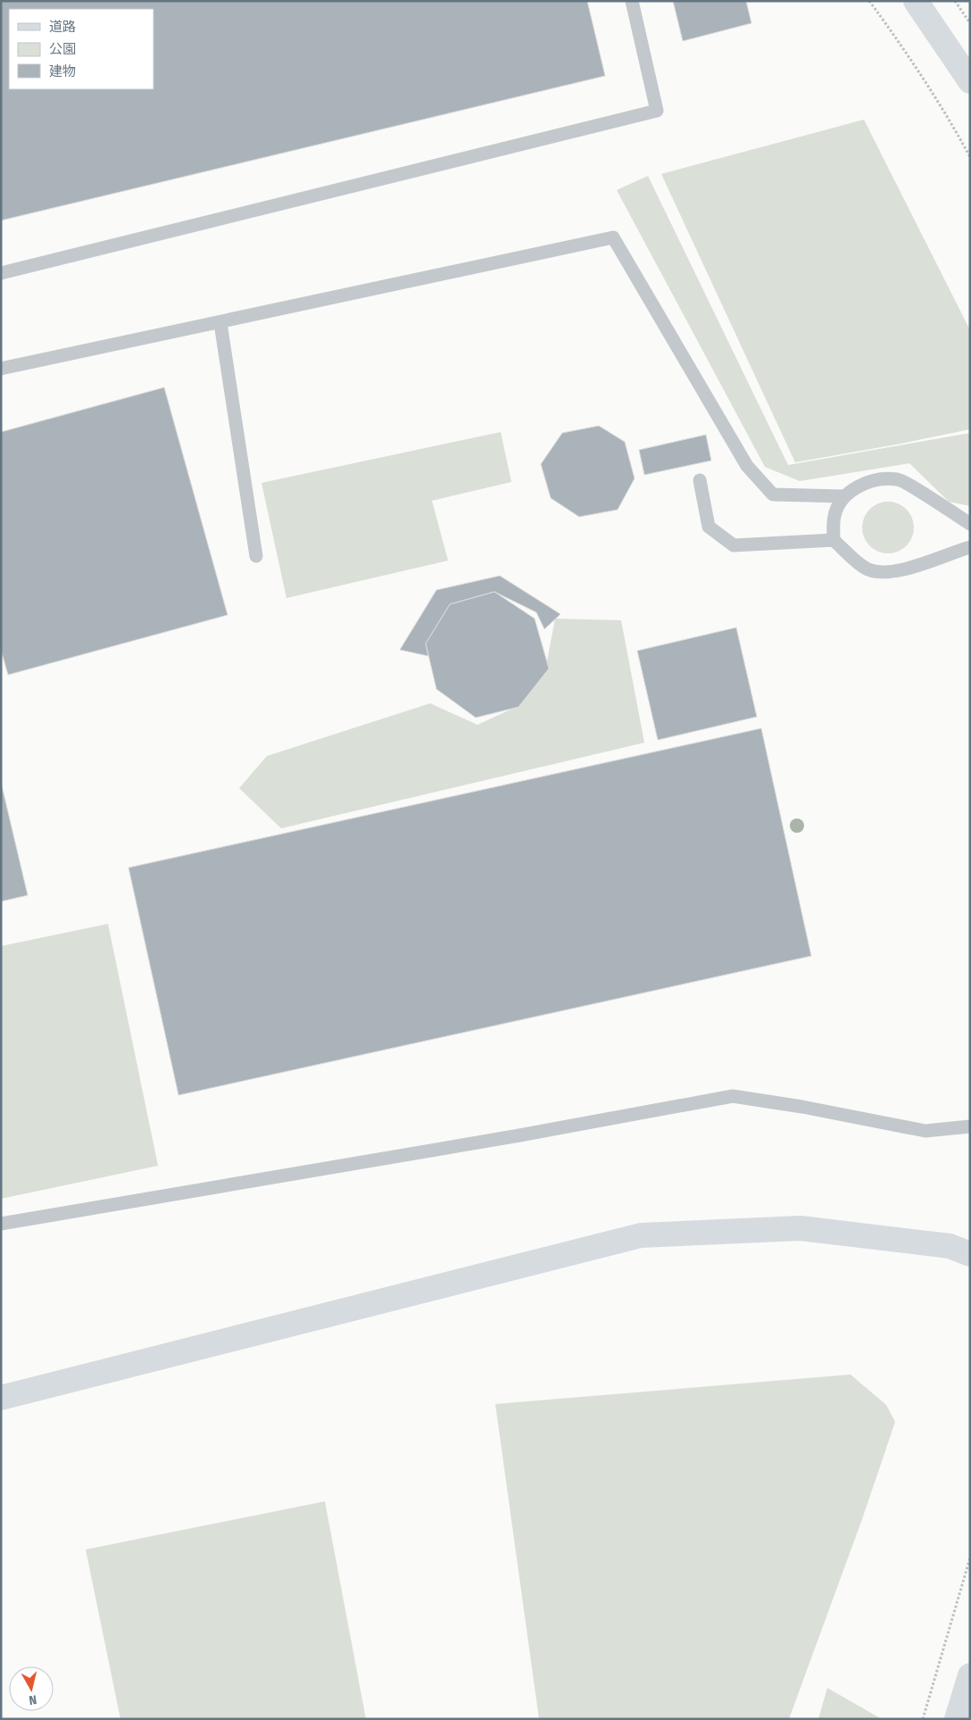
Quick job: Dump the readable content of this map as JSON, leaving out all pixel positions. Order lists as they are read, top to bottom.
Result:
{
  "legend": ["道路", "公園", "建物"],
  "north": "bottom"
}
